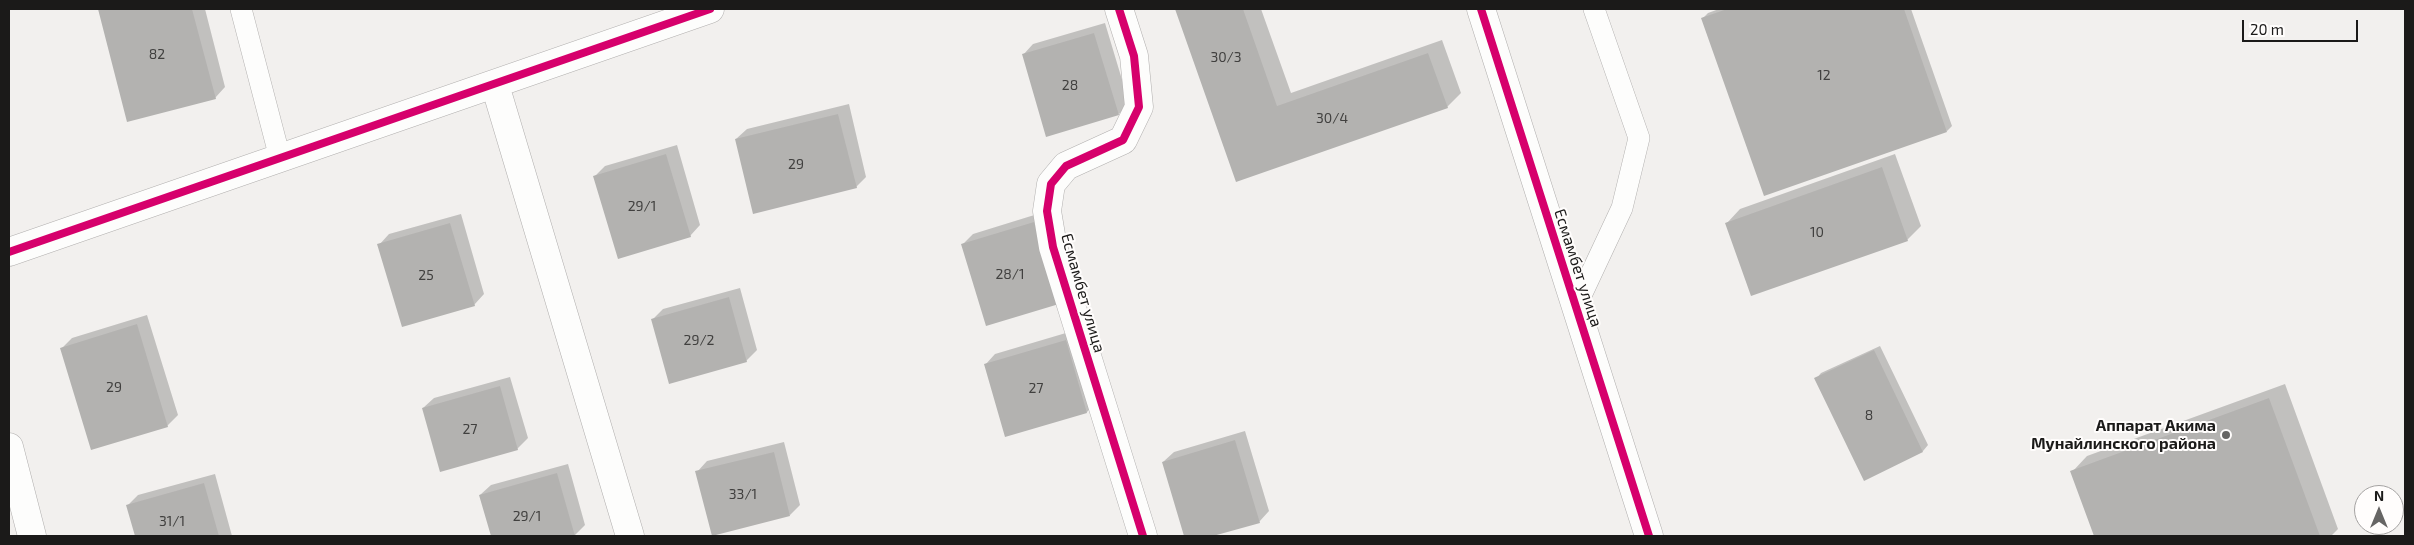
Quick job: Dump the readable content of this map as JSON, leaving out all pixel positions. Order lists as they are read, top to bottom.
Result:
{
  "streets": {
    "street": ["Есмамбет улица"]
  },
  "places": ["Аппарат Акима Мунайлинского района"],
  "house_numbers": [
    "82",
    "30/3",
    "12",
    "28",
    "30/4",
    "29",
    "29/1",
    "10",
    "28/1",
    "25",
    "29/2",
    "29",
    "27",
    "8",
    "27",
    "33/1",
    "29/1",
    "31/1"
  ],
  "scale_bar": "20 m",
  "north": "top"
}
